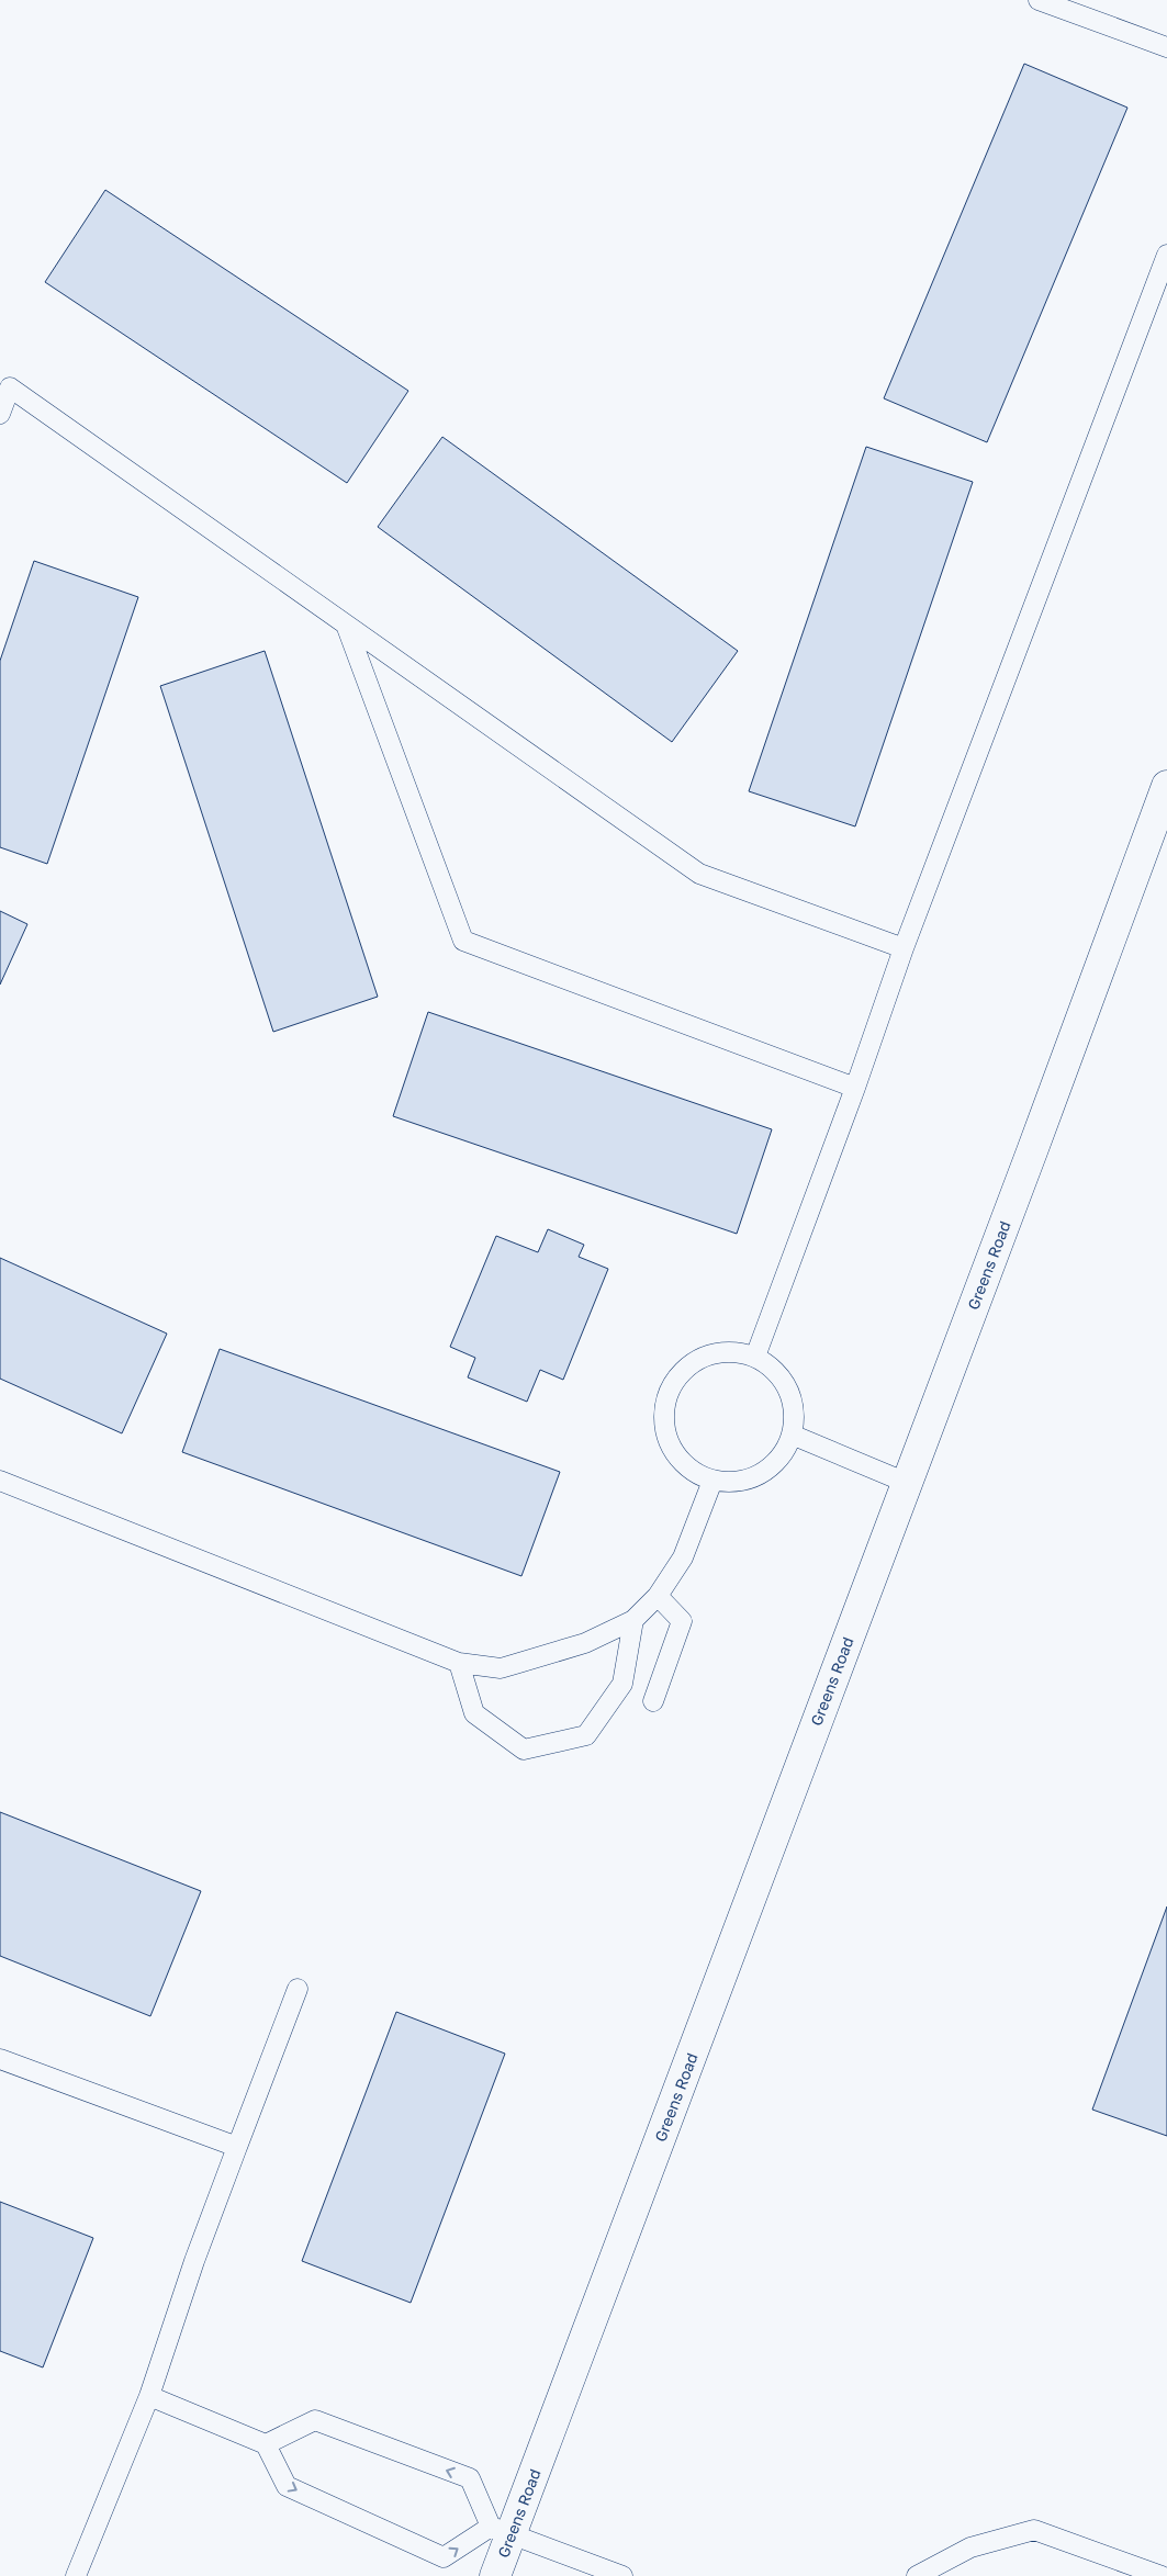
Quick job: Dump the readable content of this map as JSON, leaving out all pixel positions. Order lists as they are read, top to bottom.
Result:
{
  "streets": {
    "main road": ["Greens Road"]
  }
}
